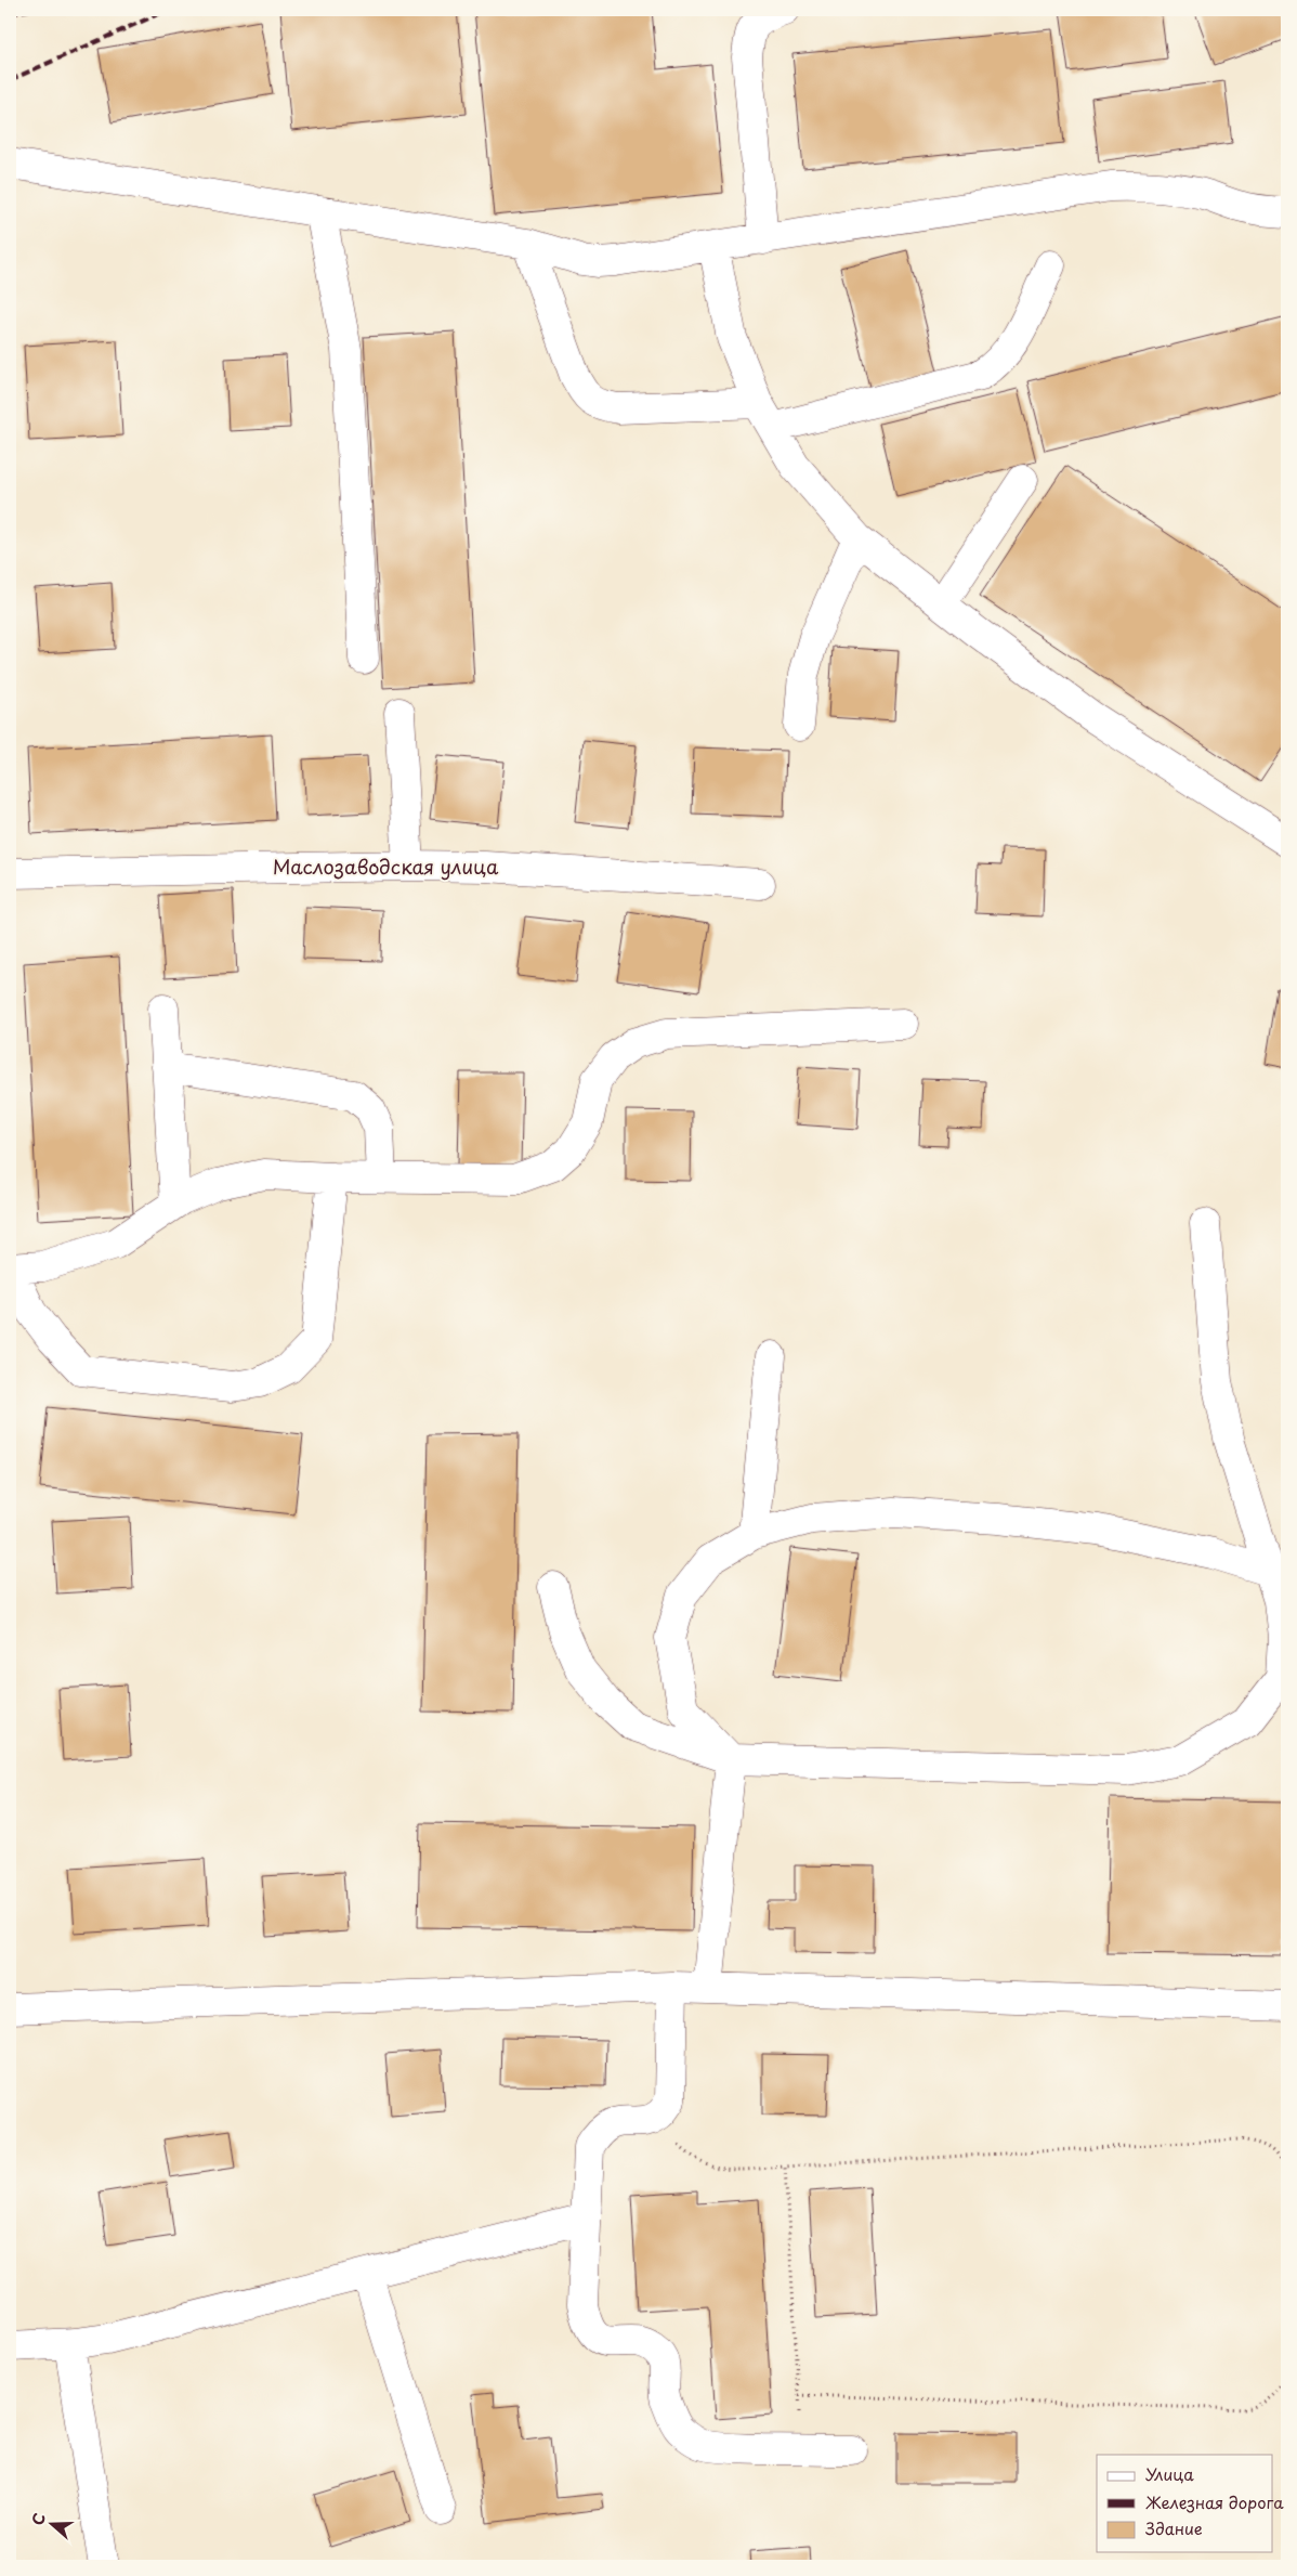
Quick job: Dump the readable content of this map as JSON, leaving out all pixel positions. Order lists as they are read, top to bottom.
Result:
{
  "streets": {
    "street": ["Маслозаводская улица"]
  },
  "legend": ["Улица", "Железная дорога", "Здание"],
  "north": "left"
}
